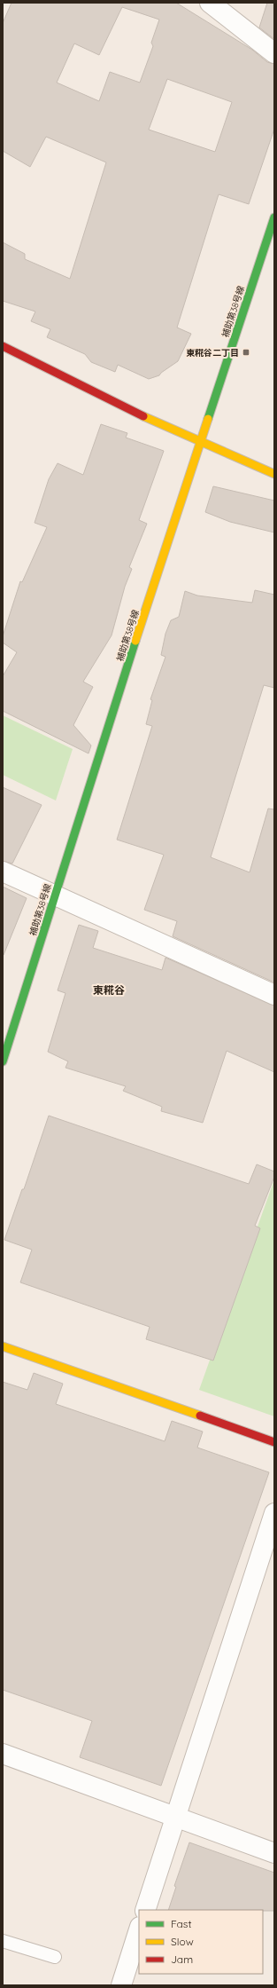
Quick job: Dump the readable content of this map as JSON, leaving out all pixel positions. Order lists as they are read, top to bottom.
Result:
{
  "streets": {
    "street": ["補助第38号線"]
  },
  "districts": ["東糀谷"],
  "places": {
    "transit": ["東糀谷二丁目"]
  },
  "legend": ["Fast", "Slow", "Jam"]
}
